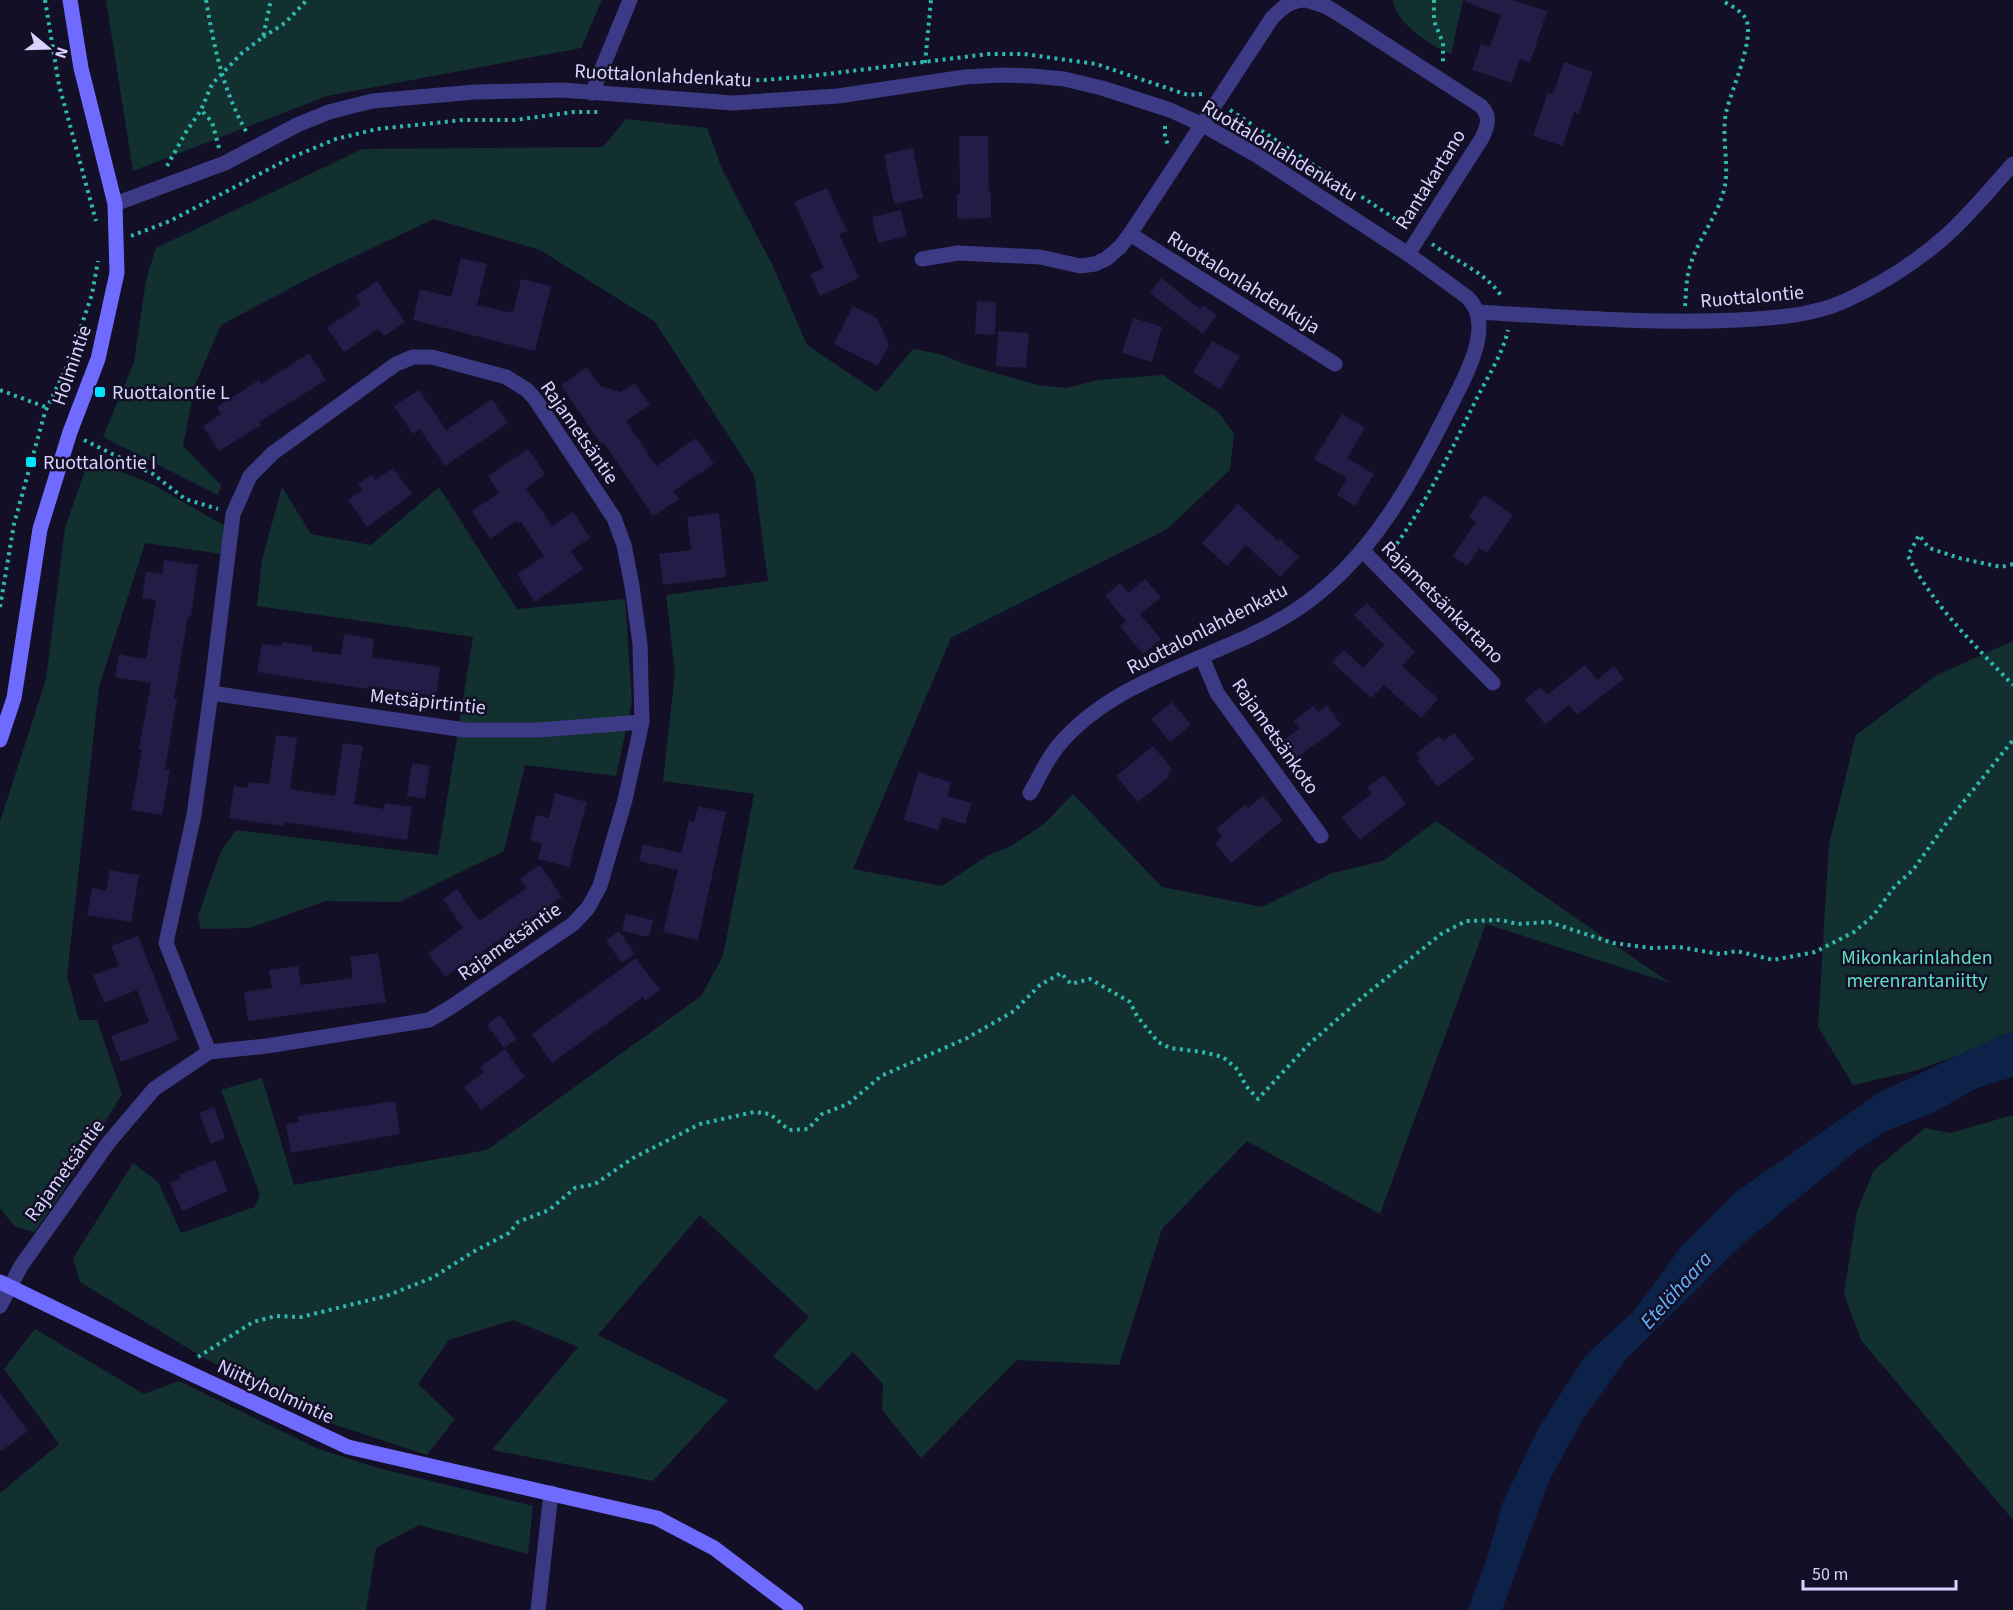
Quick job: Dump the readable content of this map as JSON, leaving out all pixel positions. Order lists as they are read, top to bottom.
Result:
{
  "streets": {
    "street": [
      "Ruottalonlahdenkatu",
      "Rantakartano",
      "Ruottalonlahdenkuja",
      "Ruottalontie",
      "Holmintie",
      "Rajametsäntie",
      "Rajametsänkartano",
      "Metsäpirtintie",
      "Rajametsänkoto",
      "Niittyholmintie"
    ]
  },
  "crossings": [
    ["Ruottalonlahdenkatu", "Rantakartano"],
    ["Ruottalonlahdenkatu", "Ruottalontie"],
    ["Ruottalonlahdenkatu", "Holmintie"],
    ["Ruottalonlahdenkatu", "Rajametsänkartano"],
    ["Ruottalonlahdenkatu", "Rajametsänkoto"],
    ["Rajametsäntie", "Metsäpirtintie"],
    ["Rajametsäntie", "Niittyholmintie"]
  ],
  "water": ["Etelähaara"],
  "parks": ["Mikonkarinlahden merenrantaniitty"],
  "places": {
    "transit": ["Ruottalontie L", "Ruottalontie I"]
  },
  "scale_bar": "50 m",
  "north": "right"
}
